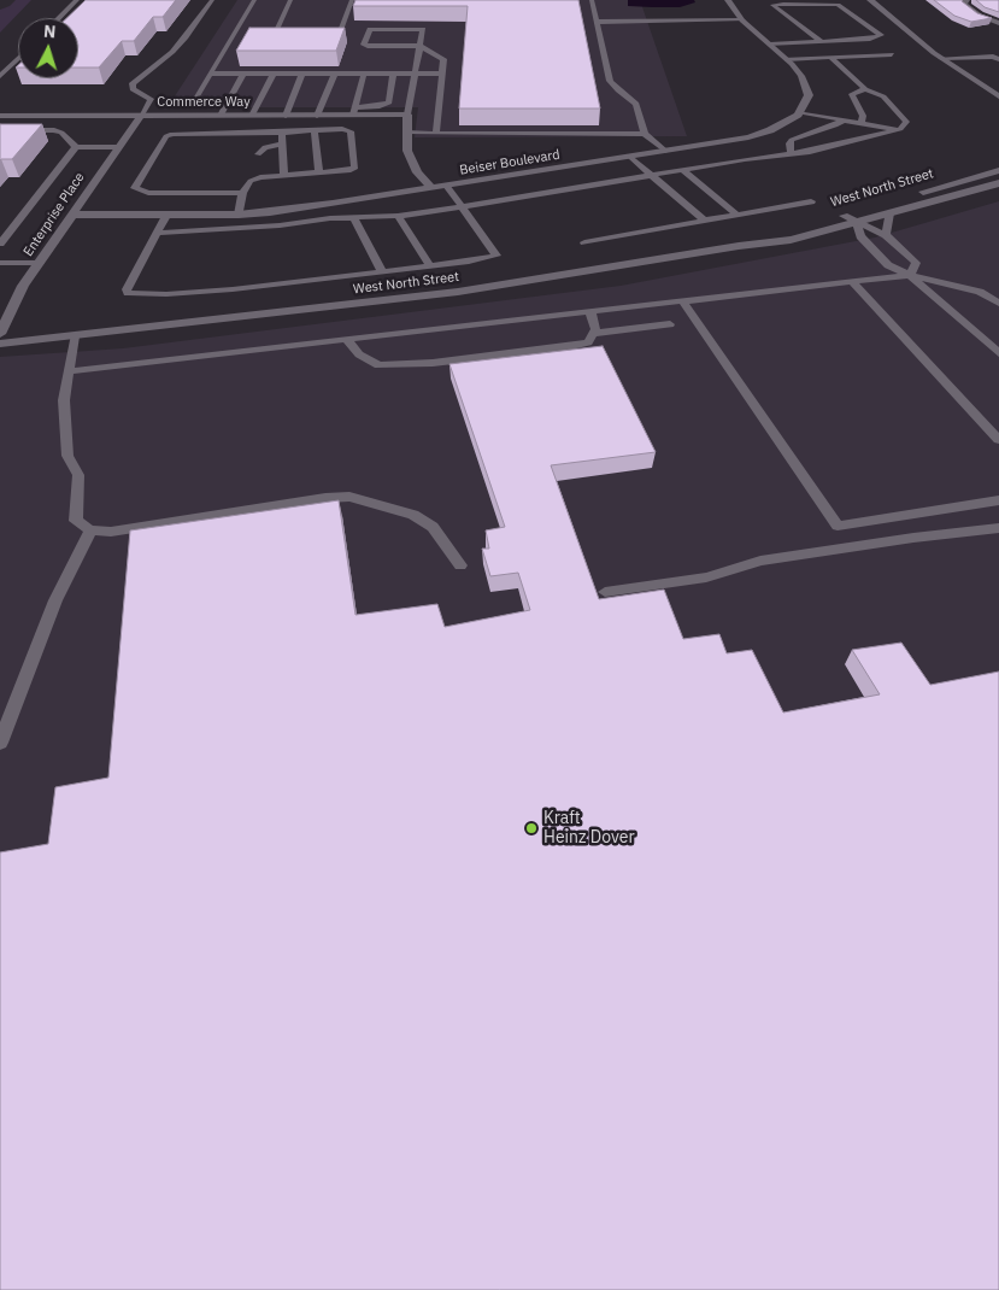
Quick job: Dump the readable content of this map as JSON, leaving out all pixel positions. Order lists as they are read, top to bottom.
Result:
{
  "streets": {
    "street": [
      "Commerce Way",
      "Beiser Boulevard",
      "West North Street",
      "Enterprise Place"
    ]
  },
  "crossings": [
    ["Commerce Way", "Enterprise Place"],
    ["Beiser Boulevard", "Enterprise Place"]
  ],
  "places": ["Kraft Heinz Dover"],
  "north": "top"
}
